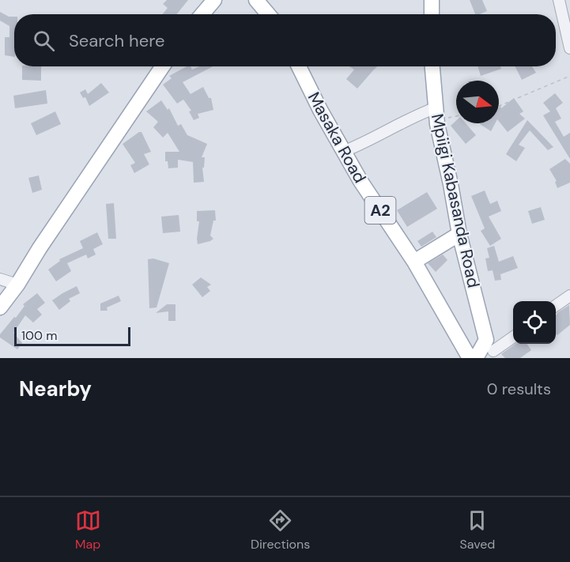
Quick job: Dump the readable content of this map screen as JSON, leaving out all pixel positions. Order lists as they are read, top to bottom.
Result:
{
  "streets": {
    "main road": ["Masaka Road", "Mpiigi Kabasanda Road", "A2"]
  },
  "scale_bar": "100 m",
  "north": "right",
  "page": {
    "search": "Search here",
    "scale": "100 m",
    "heading": ["Nearby", "0 results"],
    "nav": ["Map", "Directions", "Saved"]
  }
}
